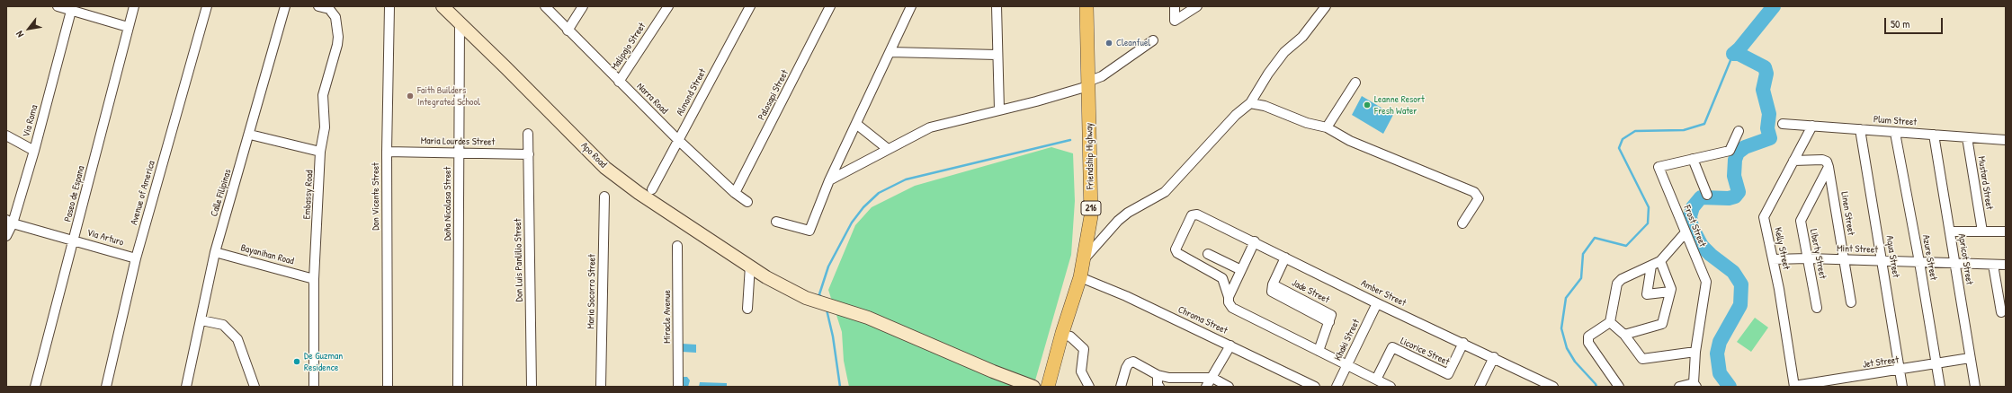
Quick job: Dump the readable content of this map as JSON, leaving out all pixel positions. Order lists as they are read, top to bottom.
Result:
{
  "streets": {
    "main road": ["Friendship Highway", "216"],
    "street": [
      "Malipajo Street",
      "Almond Street",
      "Palosapi Street",
      "Narra Road",
      "Via Roma",
      "Plum Street",
      "Maria Lourdes Street",
      "Apo Road",
      "Mustard Street",
      "Avenue of America",
      "Calle Filipinas",
      "Paseo de Espana",
      "Embassy Road",
      "Don Vicente Street",
      "Doña Nicolasa Street",
      "Linen Street",
      "Frost Street",
      "Via Arturo",
      "Kelly Street",
      "Mint Street",
      "Liberty Street",
      "Bayanihan Road",
      "Aqua Street",
      "Azure Street",
      "Apricot Street",
      "Don Luis Panlilio Street",
      "Maria Socorro Street",
      "Jade Street",
      "Amber Street",
      "Miracle Avenue",
      "Chroma Street",
      "Khaki Street",
      "Licorice Street",
      "Jet Street"
    ]
  },
  "crossings": [
    ["Malipajo Street", "Narra Road"],
    ["Almond Street", "Narra Road"],
    ["Palosapi Street", "Narra Road"],
    ["Via Roma", "Via Arturo"],
    ["Plum Street", "Mustard Street"],
    ["Plum Street", "Kelly Street"],
    ["Plum Street", "Aqua Street"],
    ["Plum Street", "Azure Street"],
    ["Plum Street", "Apricot Street"],
    ["Maria Lourdes Street", "Don Vicente Street"],
    ["Maria Lourdes Street", "Doña Nicolasa Street"],
    ["Maria Lourdes Street", "Don Luis Panlilio Street"],
    ["Apo Road", "Doña Nicolasa Street"],
    ["Friendship Highway", "Chroma Street"],
    ["Avenue of America", "Via Arturo"],
    ["Calle Filipinas", "Bayanihan Road"],
    ["Paseo de Espana", "Via Arturo"],
    ["Embassy Road", "Bayanihan Road"],
    ["Linen Street", "Mint Street"],
    ["Linen Street", "Liberty Street"],
    ["Kelly Street", "Mint Street"],
    ["Kelly Street", "Jet Street"],
    ["Mint Street", "Liberty Street"],
    ["Mint Street", "Aqua Street"],
    ["Mint Street", "Azure Street"],
    ["Mint Street", "Apricot Street"],
    ["Aqua Street", "Jet Street"],
    ["Azure Street", "Jet Street"],
    ["Apricot Street", "Jet Street"],
    ["Jade Street", "Amber Street"],
    ["Amber Street", "Khaki Street"],
    ["Amber Street", "Licorice Street"]
  ],
  "places": [
    "Cleanfuel",
    "Faith Builders Integrated School",
    "Leanne Resort Fresh Water",
    "De Guzman Residence"
  ],
  "scale_bar": "50 m",
  "north": "bottom left"
}
